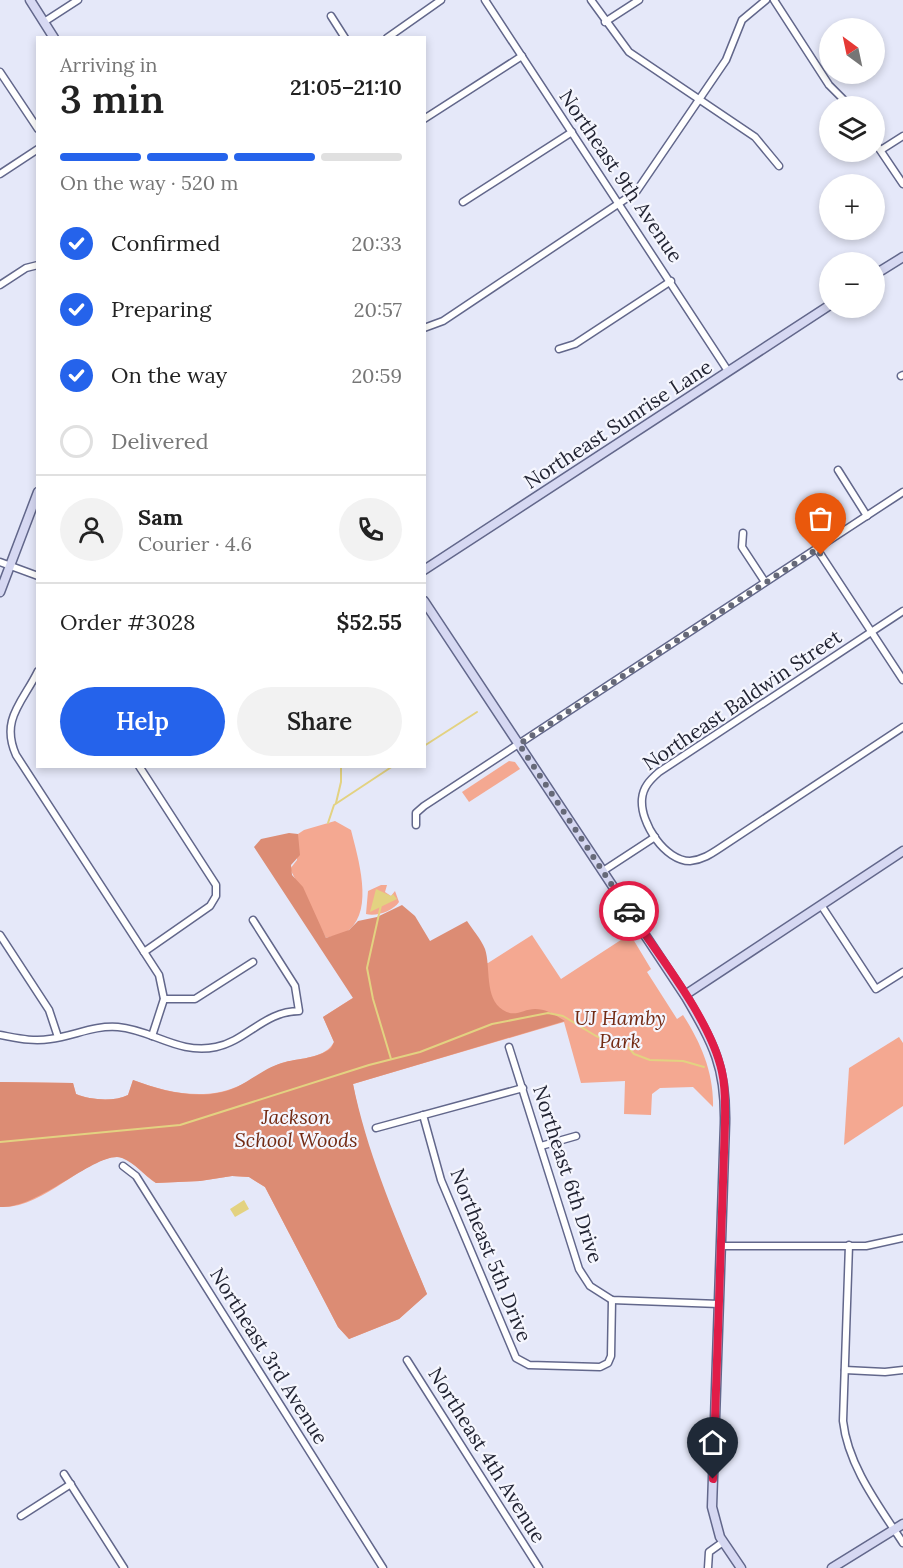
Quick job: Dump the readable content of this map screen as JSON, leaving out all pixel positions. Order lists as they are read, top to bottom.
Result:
{
  "streets": {
    "street": [
      "Northeast 9th Avenue",
      "Northeast Sunrise Lane",
      "Northeast Baldwin Street",
      "Northeast 6th Drive",
      "Northeast 5th Drive",
      "Northeast 3rd Avenue",
      "Northeast 4th Avenue"
    ]
  },
  "crossings": [
    ["Northeast 9th Avenue", "Northeast Sunrise Lane"],
    ["Northeast 6th Drive", "Northeast 5th Drive"]
  ],
  "parks": ["UJ Hamby Park", "Jackson School Woods"],
  "north": "top left",
  "page": {
    "map_buttons": ["+", "−"],
    "heading": ["3 min", "Arriving in", "21:05–21:10"],
    "panel": [
      "Sam",
      "Courier · 4.6",
      "Order #3028",
      "$52.55"
    ],
    "bar": "On the way · 520 m",
    "list": [
      ["Confirmed", "20:33"],
      ["Preparing", "20:57"],
      ["On the way", "20:59"],
      "Delivered"
    ],
    "buttons": ["Help", "Share"]
  }
}
